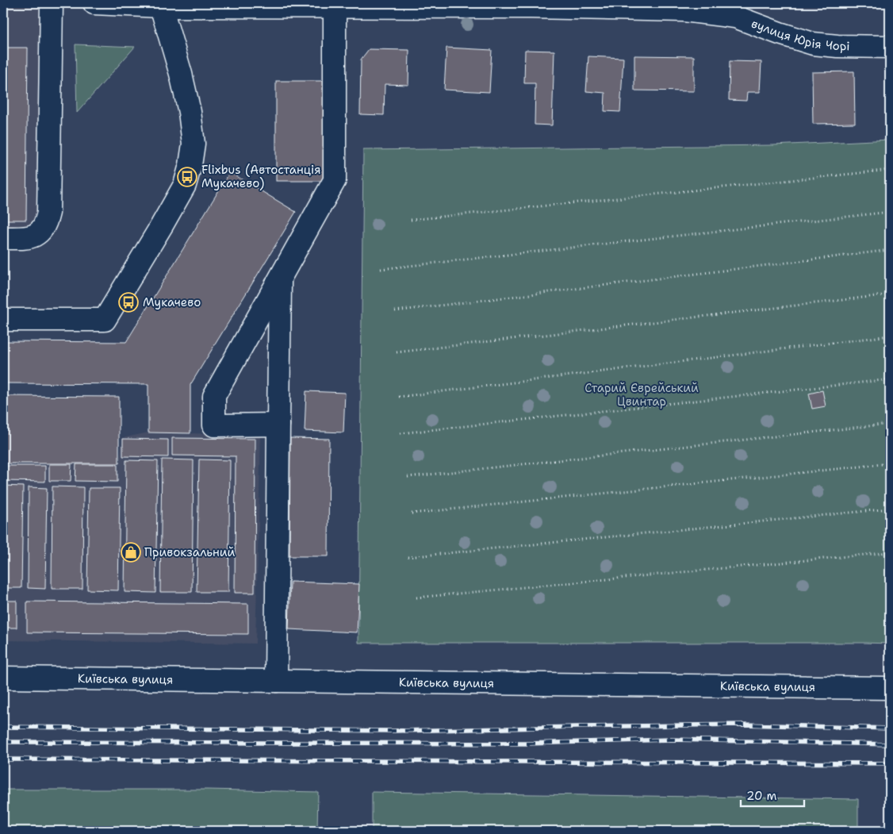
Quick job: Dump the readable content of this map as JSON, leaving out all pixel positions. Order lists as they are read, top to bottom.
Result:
{
  "streets": {
    "street": ["вулиця Юрія Чорі", "Київська вулиця"]
  },
  "parks": ["Старий Єврейський Цвинтар"],
  "places": {
    "bus stop": ["Flixbus (Автостанція Мукачево)", "Мукачево"],
    "shop": ["Привокзальний"]
  },
  "scale_bar": "20 m"
}
